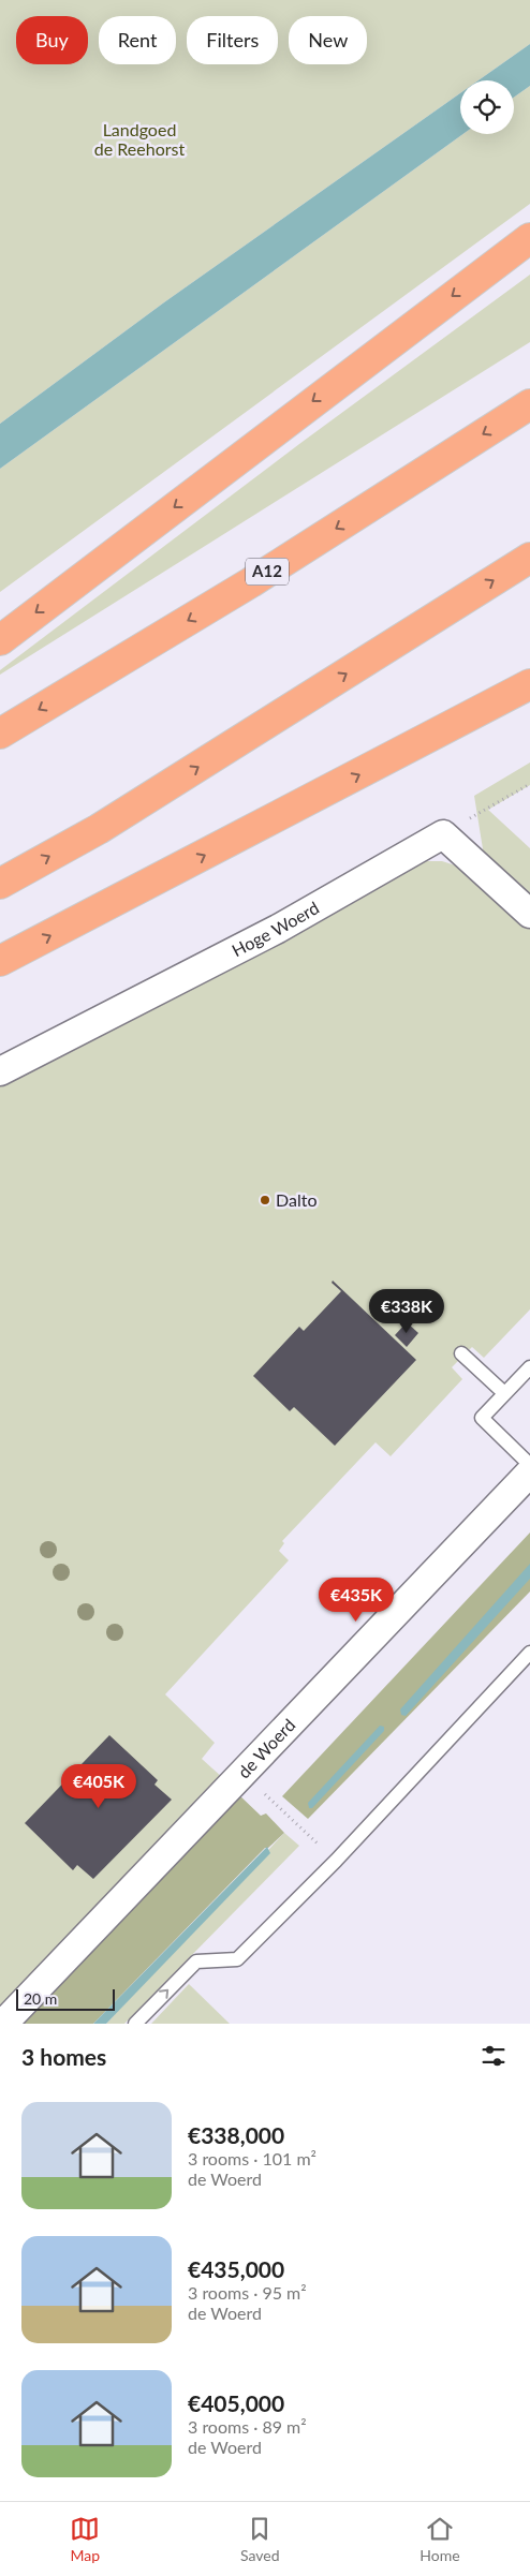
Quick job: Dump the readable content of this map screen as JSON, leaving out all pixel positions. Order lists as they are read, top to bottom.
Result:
{
  "streets": {
    "highway": ["A12"],
    "street": ["Hoge Woerd", "de Woerd"]
  },
  "parks": ["Landgoed de Reehorst"],
  "places": ["Dalto"],
  "scale_bar": "20 m",
  "page": {
    "chip": [
      "Buy",
      "Rent",
      "Filters",
      "New"
    ],
    "price": ["€338K", "€435K", "€405K"],
    "scale": "20 m",
    "heading": "3 homes",
    "list": [
      {
        "name": "€338,000",
        "note": "3 rooms · 101 m² · de Woerd"
      },
      {
        "name": "€435,000",
        "note": "3 rooms · 95 m² · de Woerd"
      },
      {
        "name": "€405,000",
        "note": "3 rooms · 89 m² · de Woerd"
      }
    ],
    "tabs": ["Map", "Saved", "Home"]
  }
}
